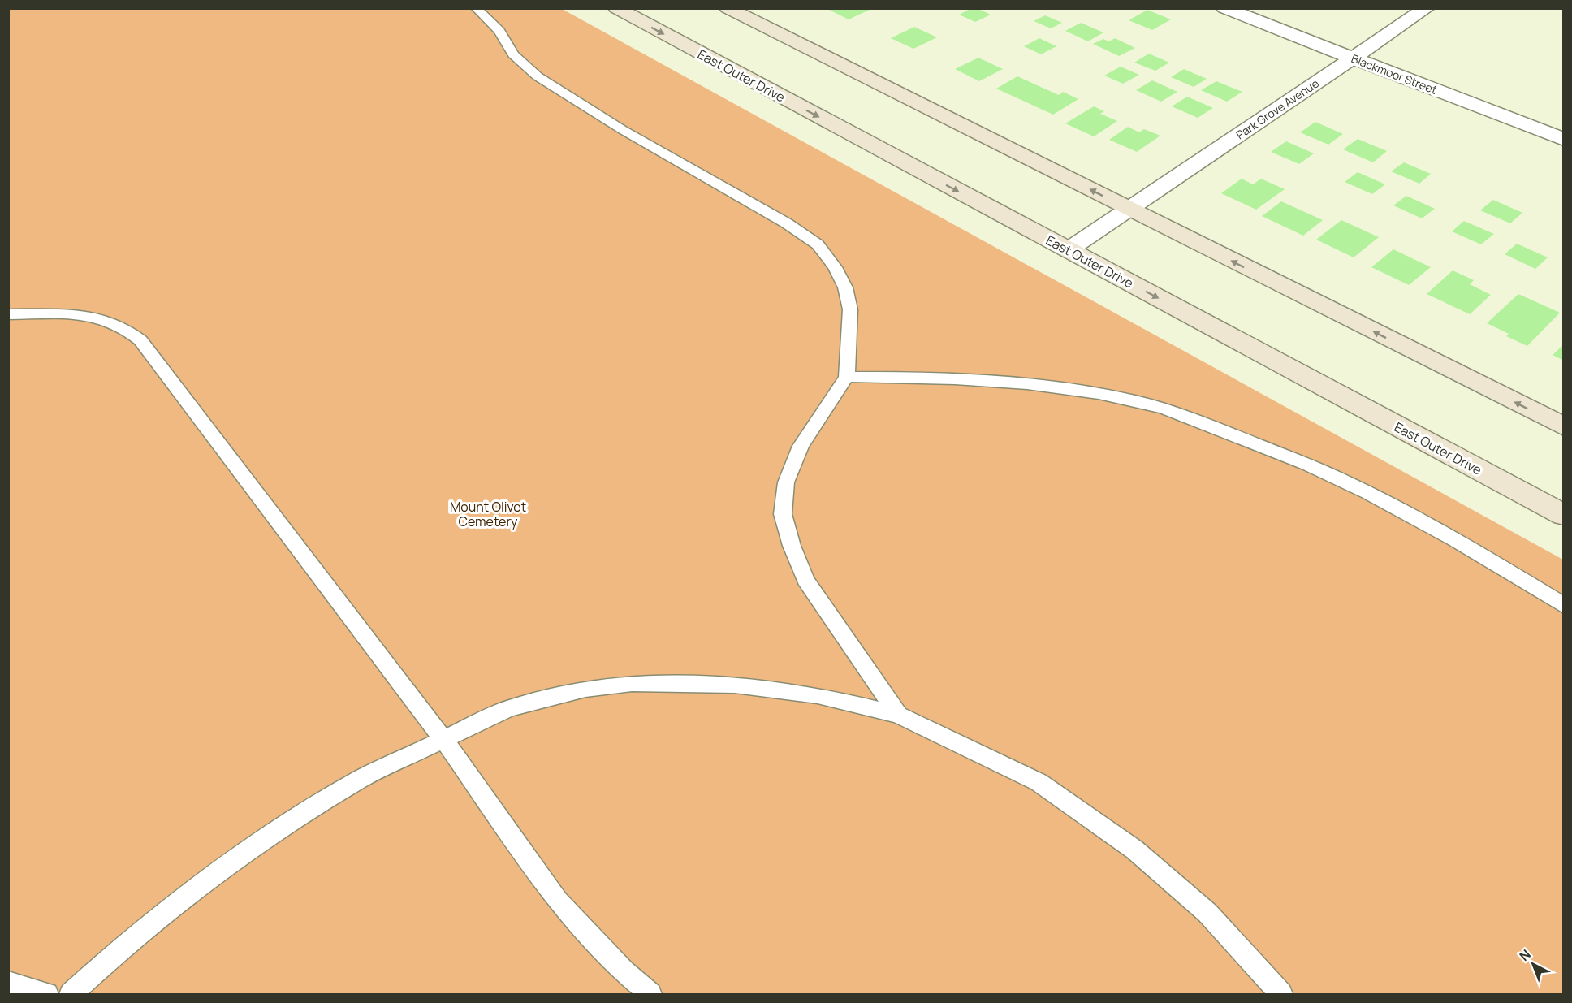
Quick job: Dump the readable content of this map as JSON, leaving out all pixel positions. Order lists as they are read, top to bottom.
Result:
{
  "streets": {
    "main road": ["East Outer Drive"],
    "street": ["Blackmoor Street", "Park Grove Avenue"]
  },
  "crossings": [
    ["Blackmoor Street", "Park Grove Avenue"],
    ["East Outer Drive", "Park Grove Avenue"]
  ],
  "parks": ["Mount Olivet Cemetery"],
  "north": "top left"
}
